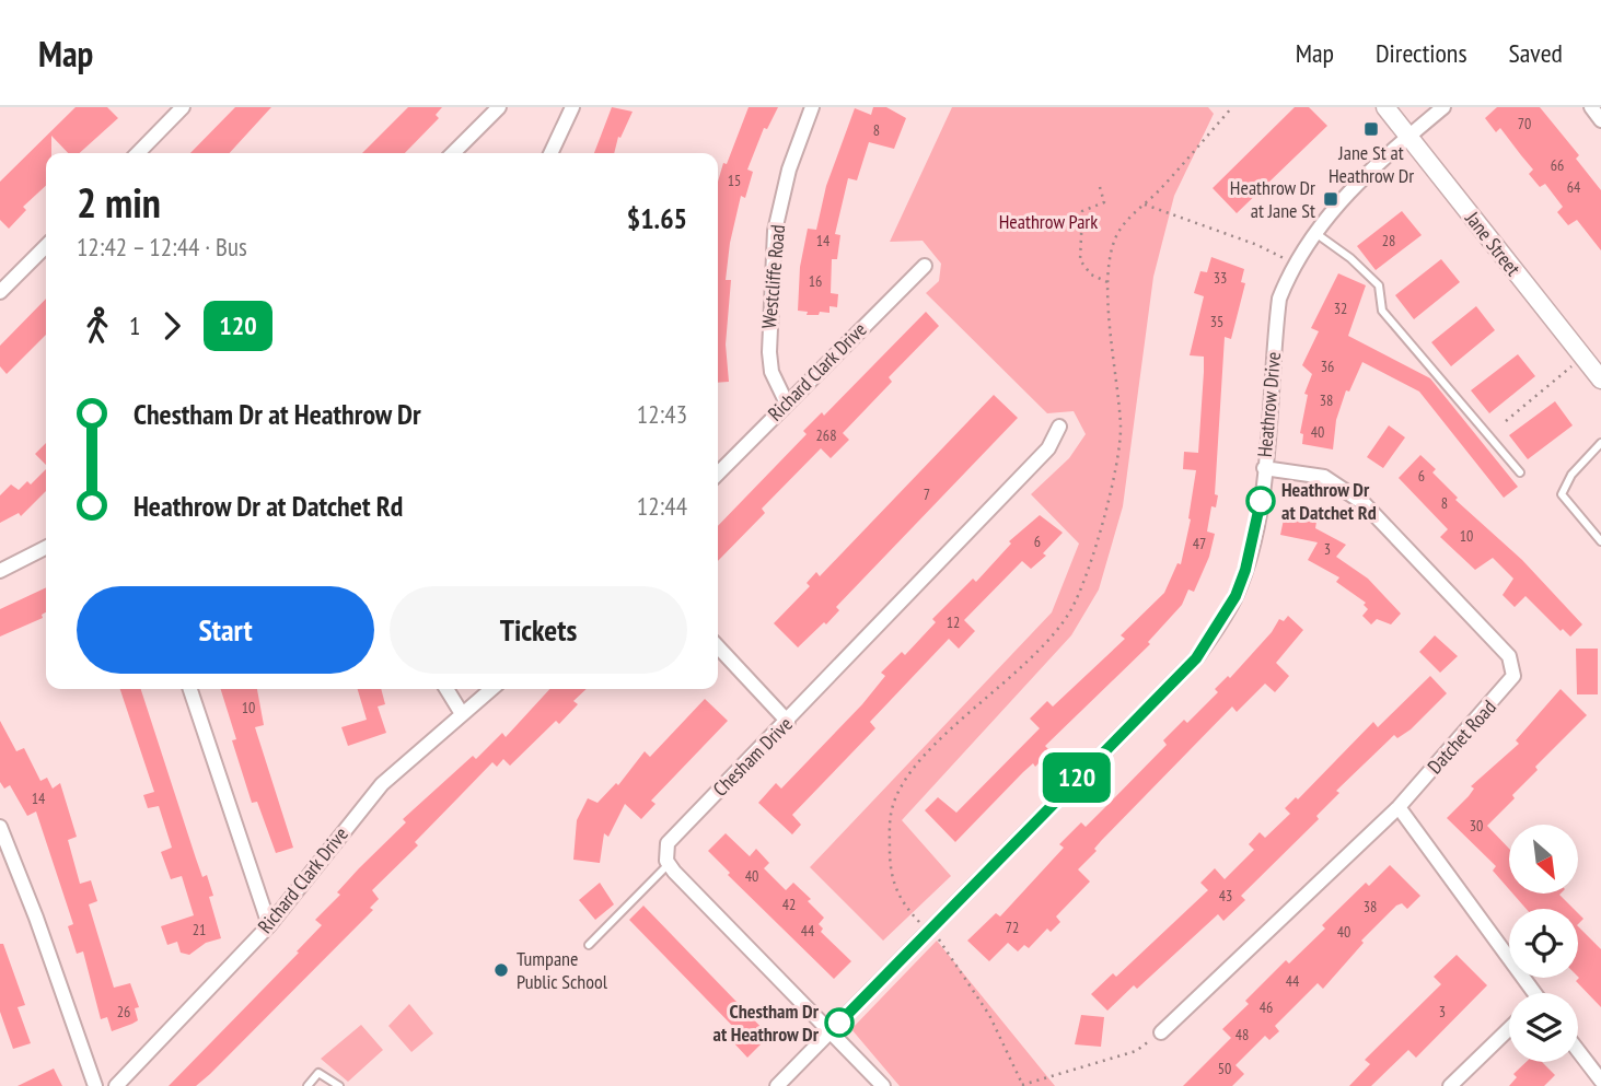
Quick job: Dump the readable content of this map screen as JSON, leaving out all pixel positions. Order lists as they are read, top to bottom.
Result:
{
  "streets": {
    "main road": ["Jane Street"],
    "street": [
      "Westcliffe Road",
      "Richard Clark Drive",
      "Heathrow Drive",
      "Datchet Road",
      "Chesham Drive"
    ]
  },
  "crossings": [
    ["Jane Street", "Heathrow Drive"],
    ["Westcliffe Road", "Richard Clark Drive"],
    ["Heathrow Drive", "Datchet Road"]
  ],
  "parks": ["Heathrow Park"],
  "places": {
    "transit": ["Jane St at Heathrow Dr", "Heathrow Dr at Jane St"],
    "other": ["Heathrow Dr at Datchet Rd", "Tumpane Public School", "Chestham Dr at Heathrow Dr"]
  },
  "lines": ["bus line 120"],
  "house_numbers": [
    "70",
    "8",
    "66",
    "15",
    "64",
    "14",
    "28",
    "33",
    "16",
    "32",
    "35",
    "36",
    "38",
    "40",
    "268",
    "6",
    "7",
    "8",
    "10",
    "6",
    "47",
    "3",
    "12",
    "10",
    "14",
    "30",
    "40",
    "43",
    "42",
    "38",
    "72",
    "21",
    "44",
    "40",
    "44",
    "46",
    "26",
    "3",
    "48",
    "50"
  ],
  "north": "bottom right",
  "page": {
    "header": "Map",
    "nav": ["Map", "Directions", "Saved"],
    "on_map": "120",
    "heading": ["2 min", "12:42 – 12:44 · Bus", "$1.65"],
    "legs": ["1", "120"],
    "list": [
      {
        "name": "Chestham Dr at Heathrow Dr",
        "value": "12:43"
      },
      {
        "name": "Heathrow Dr at Datchet Rd",
        "value": "12:44"
      }
    ],
    "buttons": ["Start", "Tickets"]
  }
}
